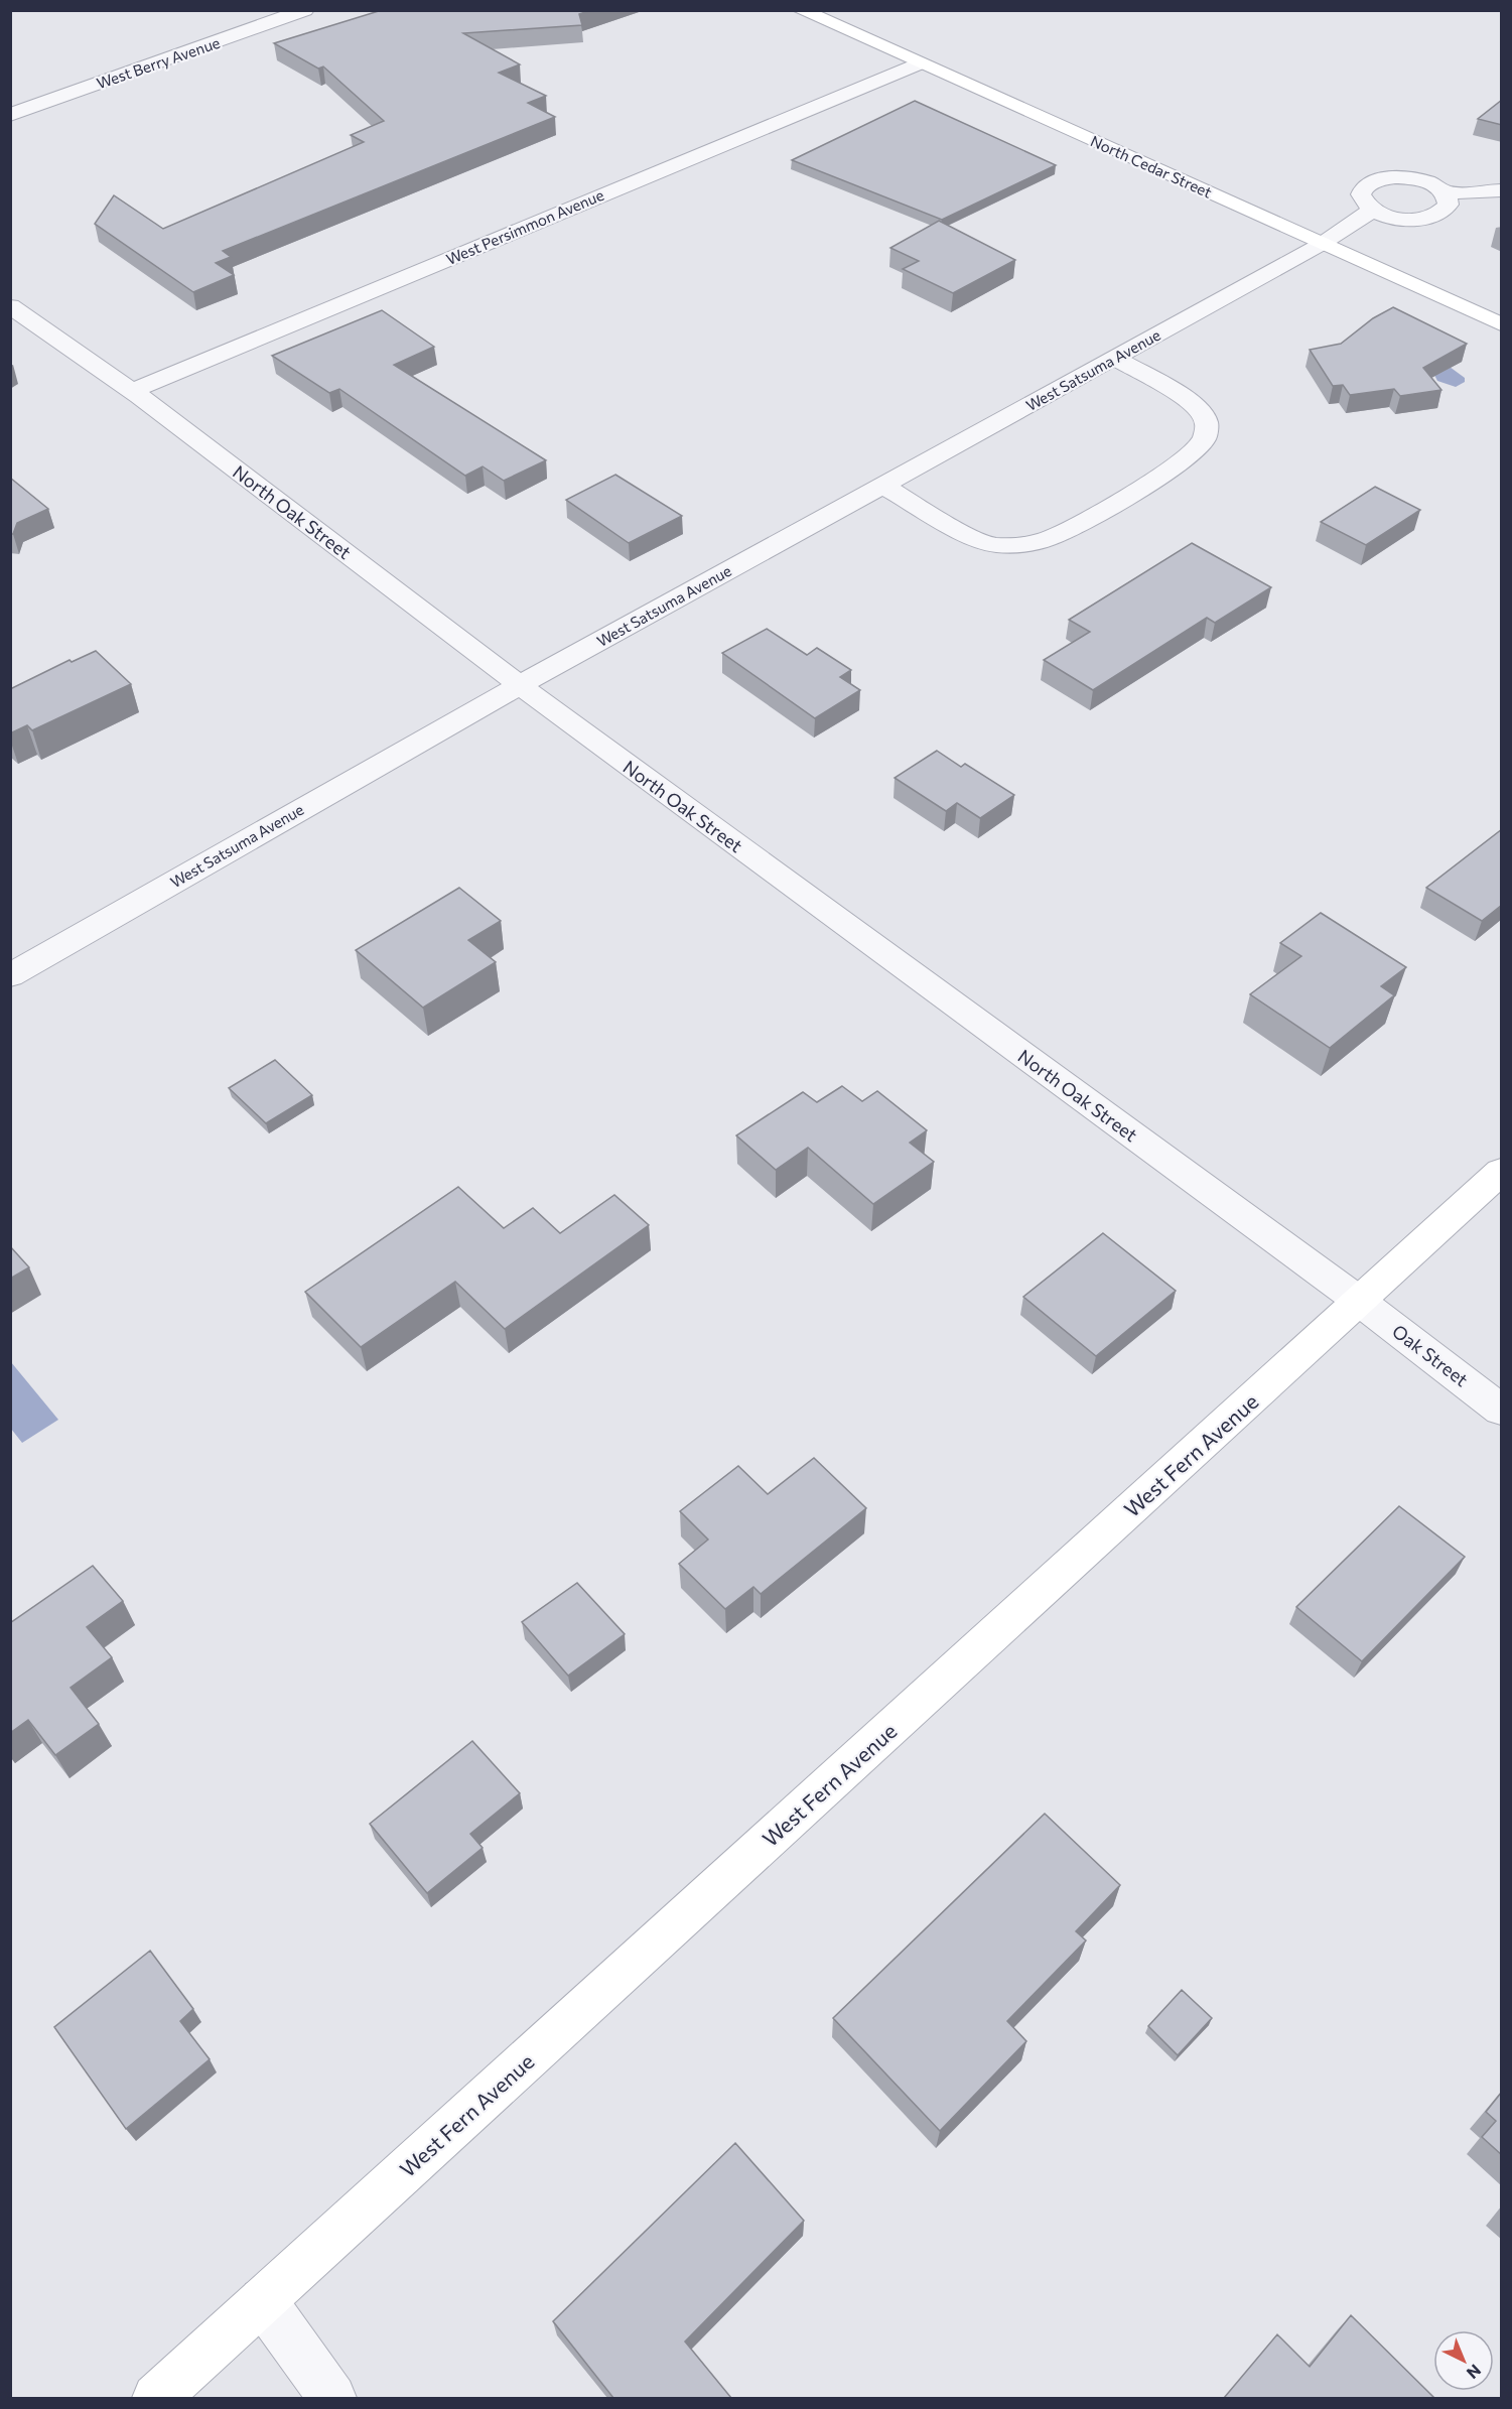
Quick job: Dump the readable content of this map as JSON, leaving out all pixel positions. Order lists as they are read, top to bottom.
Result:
{
  "streets": {
    "street": [
      "West Berry Avenue",
      "North Cedar Street",
      "West Persimmon Avenue",
      "West Satsuma Avenue",
      "North Oak Street",
      "Oak Street",
      "West Fern Avenue"
    ]
  },
  "crossings": [
    ["North Cedar Street", "West Persimmon Avenue"],
    ["North Cedar Street", "West Satsuma Avenue"],
    ["West Persimmon Avenue", "North Oak Street"],
    ["West Satsuma Avenue", "North Oak Street"],
    ["North Oak Street", "Oak Street"],
    ["North Oak Street", "West Fern Avenue"],
    ["Oak Street", "West Fern Avenue"]
  ],
  "north": "bottom right"
}
